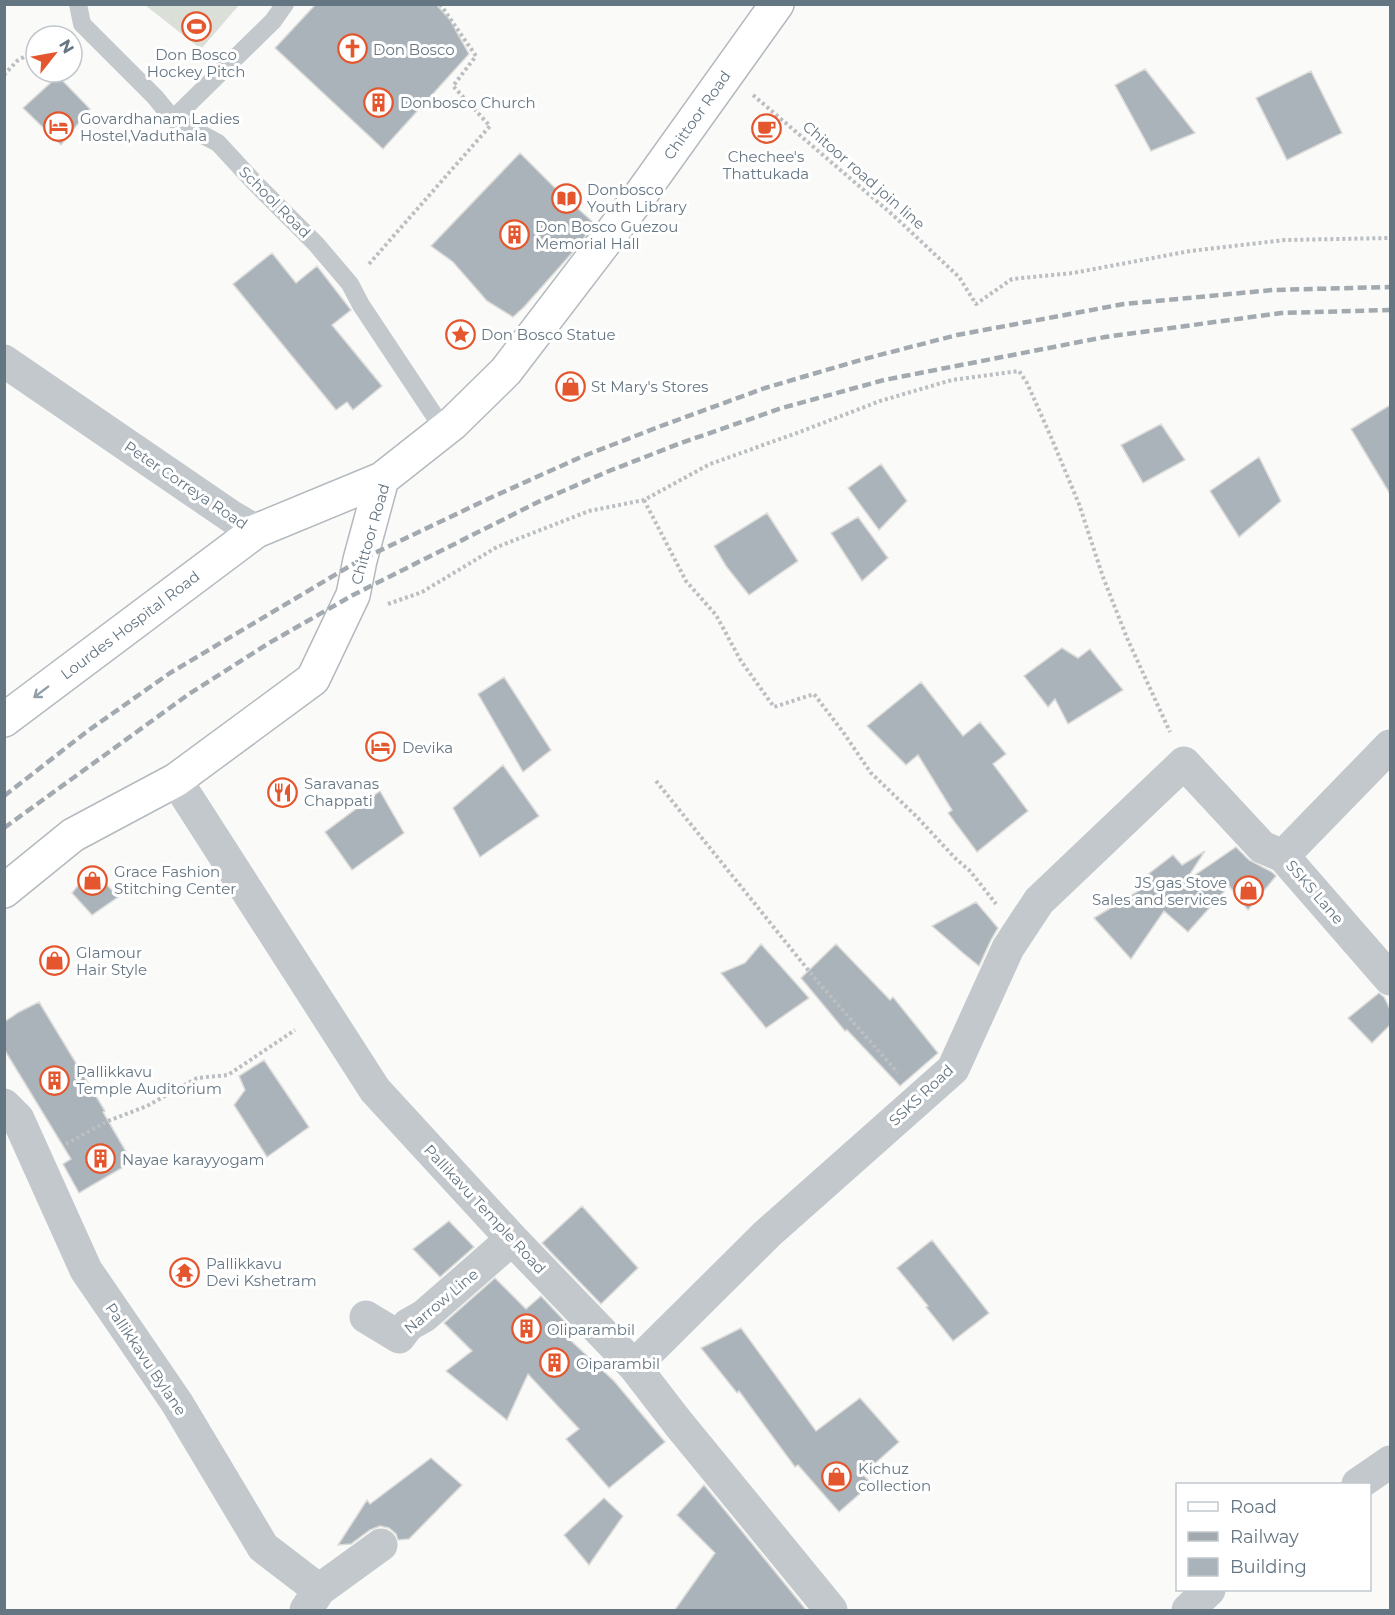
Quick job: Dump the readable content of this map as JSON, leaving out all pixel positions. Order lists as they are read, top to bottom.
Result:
{
  "streets": {
    "main road": ["Chittoor Road", "Peter Correya Road", "Lourdes Hospital Road"],
    "street": [
      "SSKS Lane",
      "SSKS Road",
      "Pallikavu Temple Road",
      "Narrow Line",
      "Pallikkavu Bylane"
    ],
    "lane": ["School Road"],
    "path": ["Chitoor road join line"]
  },
  "crossings": [
    ["Chittoor Road", "Chitoor road join line"],
    ["Chittoor Road", "School Road"],
    ["Chittoor Road", "Peter Correya Road"],
    ["Chittoor Road", "Pallikavu Temple Road"],
    ["Peter Correya Road", "Lourdes Hospital Road"],
    ["SSKS Lane", "SSKS Road"],
    ["SSKS Road", "Pallikavu Temple Road"],
    ["Pallikavu Temple Road", "Narrow Line"]
  ],
  "one_way": ["Lourdes Hospital Road"],
  "places": {
    "sports": ["Don Bosco Hockey Pitch"],
    "church": ["Don Bosco"],
    "building": [
      "Donbosco Church",
      "Don Bosco Guezou Memorial Hall",
      "Pallikkavu Temple Auditorium",
      "Nayae karayyogam",
      "Oliparambil",
      "Oiparambil"
    ],
    "hotel": ["Govardhanam Ladies Hostel,Vaduthala", "Devika"],
    "cafe": ["Chechee's Thattukada"],
    "library": ["Donbosco Youth Library"],
    "place": ["Don Bosco Statue"],
    "shop": [
      "St Mary's Stores",
      "Grace Fashion Stitching Center",
      "JS gas Stove Sales and services",
      "Glamour Hair Style",
      "Kichuz collection"
    ],
    "restaurant": ["Saravanas Chappati"],
    "temple": ["Pallikkavu Devi Kshetram"]
  },
  "legend": ["Road", "Railway", "Building"],
  "north": "top right"
}
